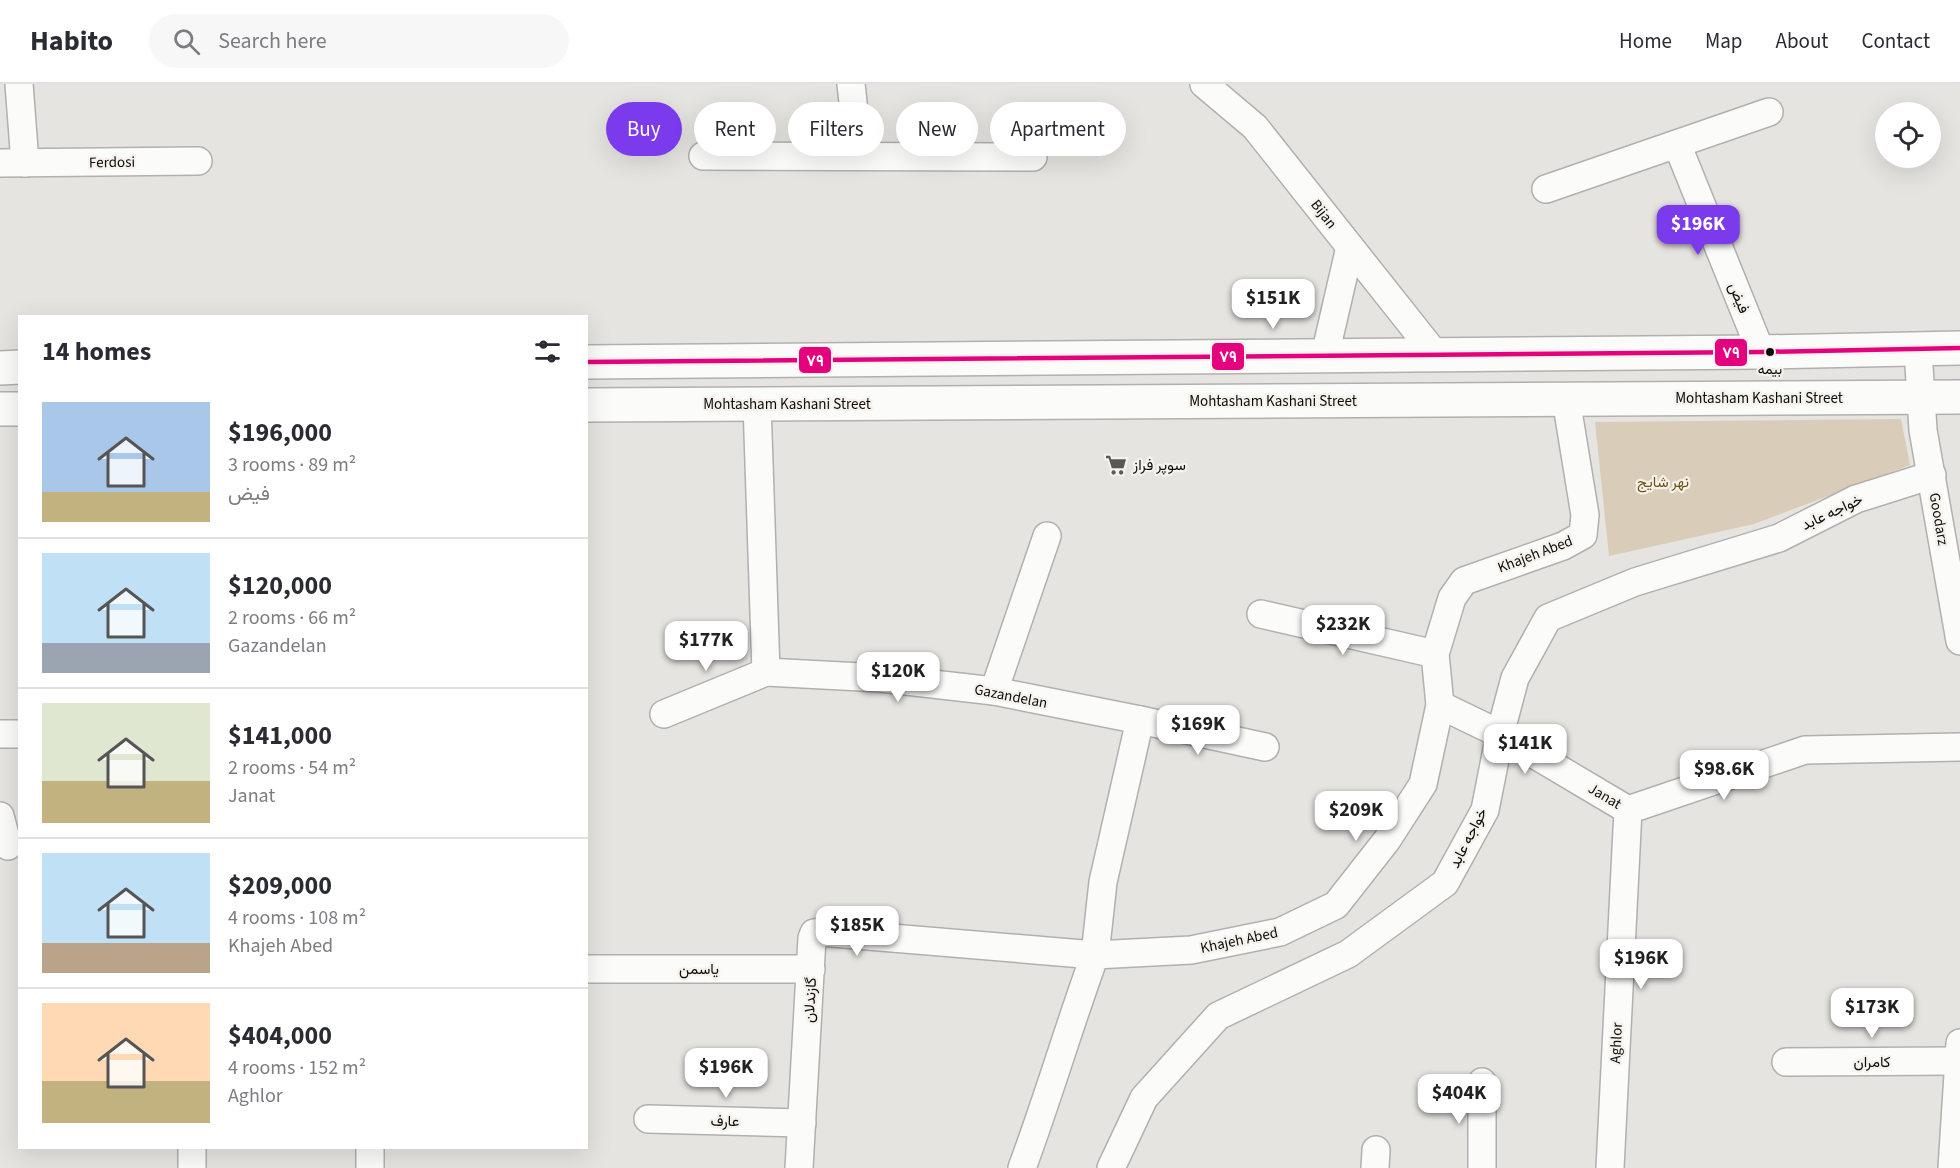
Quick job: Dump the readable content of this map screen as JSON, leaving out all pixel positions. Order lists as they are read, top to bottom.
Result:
{
  "streets": {
    "main road": ["Mohtasham Kashani Street"],
    "street": [
      "Ferdosi",
      "Bijan",
      "فیض",
      "خواجه عابد",
      "Goodarz",
      "Khajeh Abed",
      "Gazandelan",
      "Janat",
      "یاسمن",
      "گازندلان",
      "Aghlor",
      "کامران",
      "عارف"
    ]
  },
  "crossings": [
    ["Mohtasham Kashani Street", "Goodarz"],
    ["Mohtasham Kashani Street", "Khajeh Abed"],
    ["خواجه عابد", "Goodarz"],
    ["خواجه عابد", "Janat"],
    ["Khajeh Abed", "Janat"],
    ["Khajeh Abed", "گازندلان"],
    ["Janat", "Aghlor"],
    ["یاسمن", "گازندلان"],
    ["گازندلان", "عارف"]
  ],
  "parks": ["نهر شایج"],
  "places": {
    "other": ["بیمه"],
    "supermarket": ["سوپر فراز"]
  },
  "lines": ["transit line ۷۹"],
  "page": {
    "header": "Habito",
    "search": "Search here",
    "nav": [
      "Home",
      "Map",
      "About",
      "Contact"
    ],
    "chip": [
      "Buy",
      "Rent",
      "Filters",
      "New",
      "Apartment"
    ],
    "price": [
      "$196K",
      "$151K",
      "$232K",
      "$177K",
      "$120K",
      "$169K",
      "$141K",
      "$98.6K",
      "$209K",
      "$185K",
      "$196K",
      "$173K",
      "$196K",
      "$404K"
    ],
    "heading": "14 homes",
    "list": [
      {
        "name": "$196,000",
        "note": "3 rooms · 89 m² · فیض"
      },
      {
        "name": "$120,000",
        "note": "2 rooms · 66 m² · Gazandelan"
      },
      {
        "name": "$141,000",
        "note": "2 rooms · 54 m² · Janat"
      },
      {
        "name": "$209,000",
        "note": "4 rooms · 108 m² · Khajeh Abed"
      },
      {
        "name": "$404,000",
        "note": "4 rooms · 152 m² · Aghlor"
      }
    ]
  }
}
